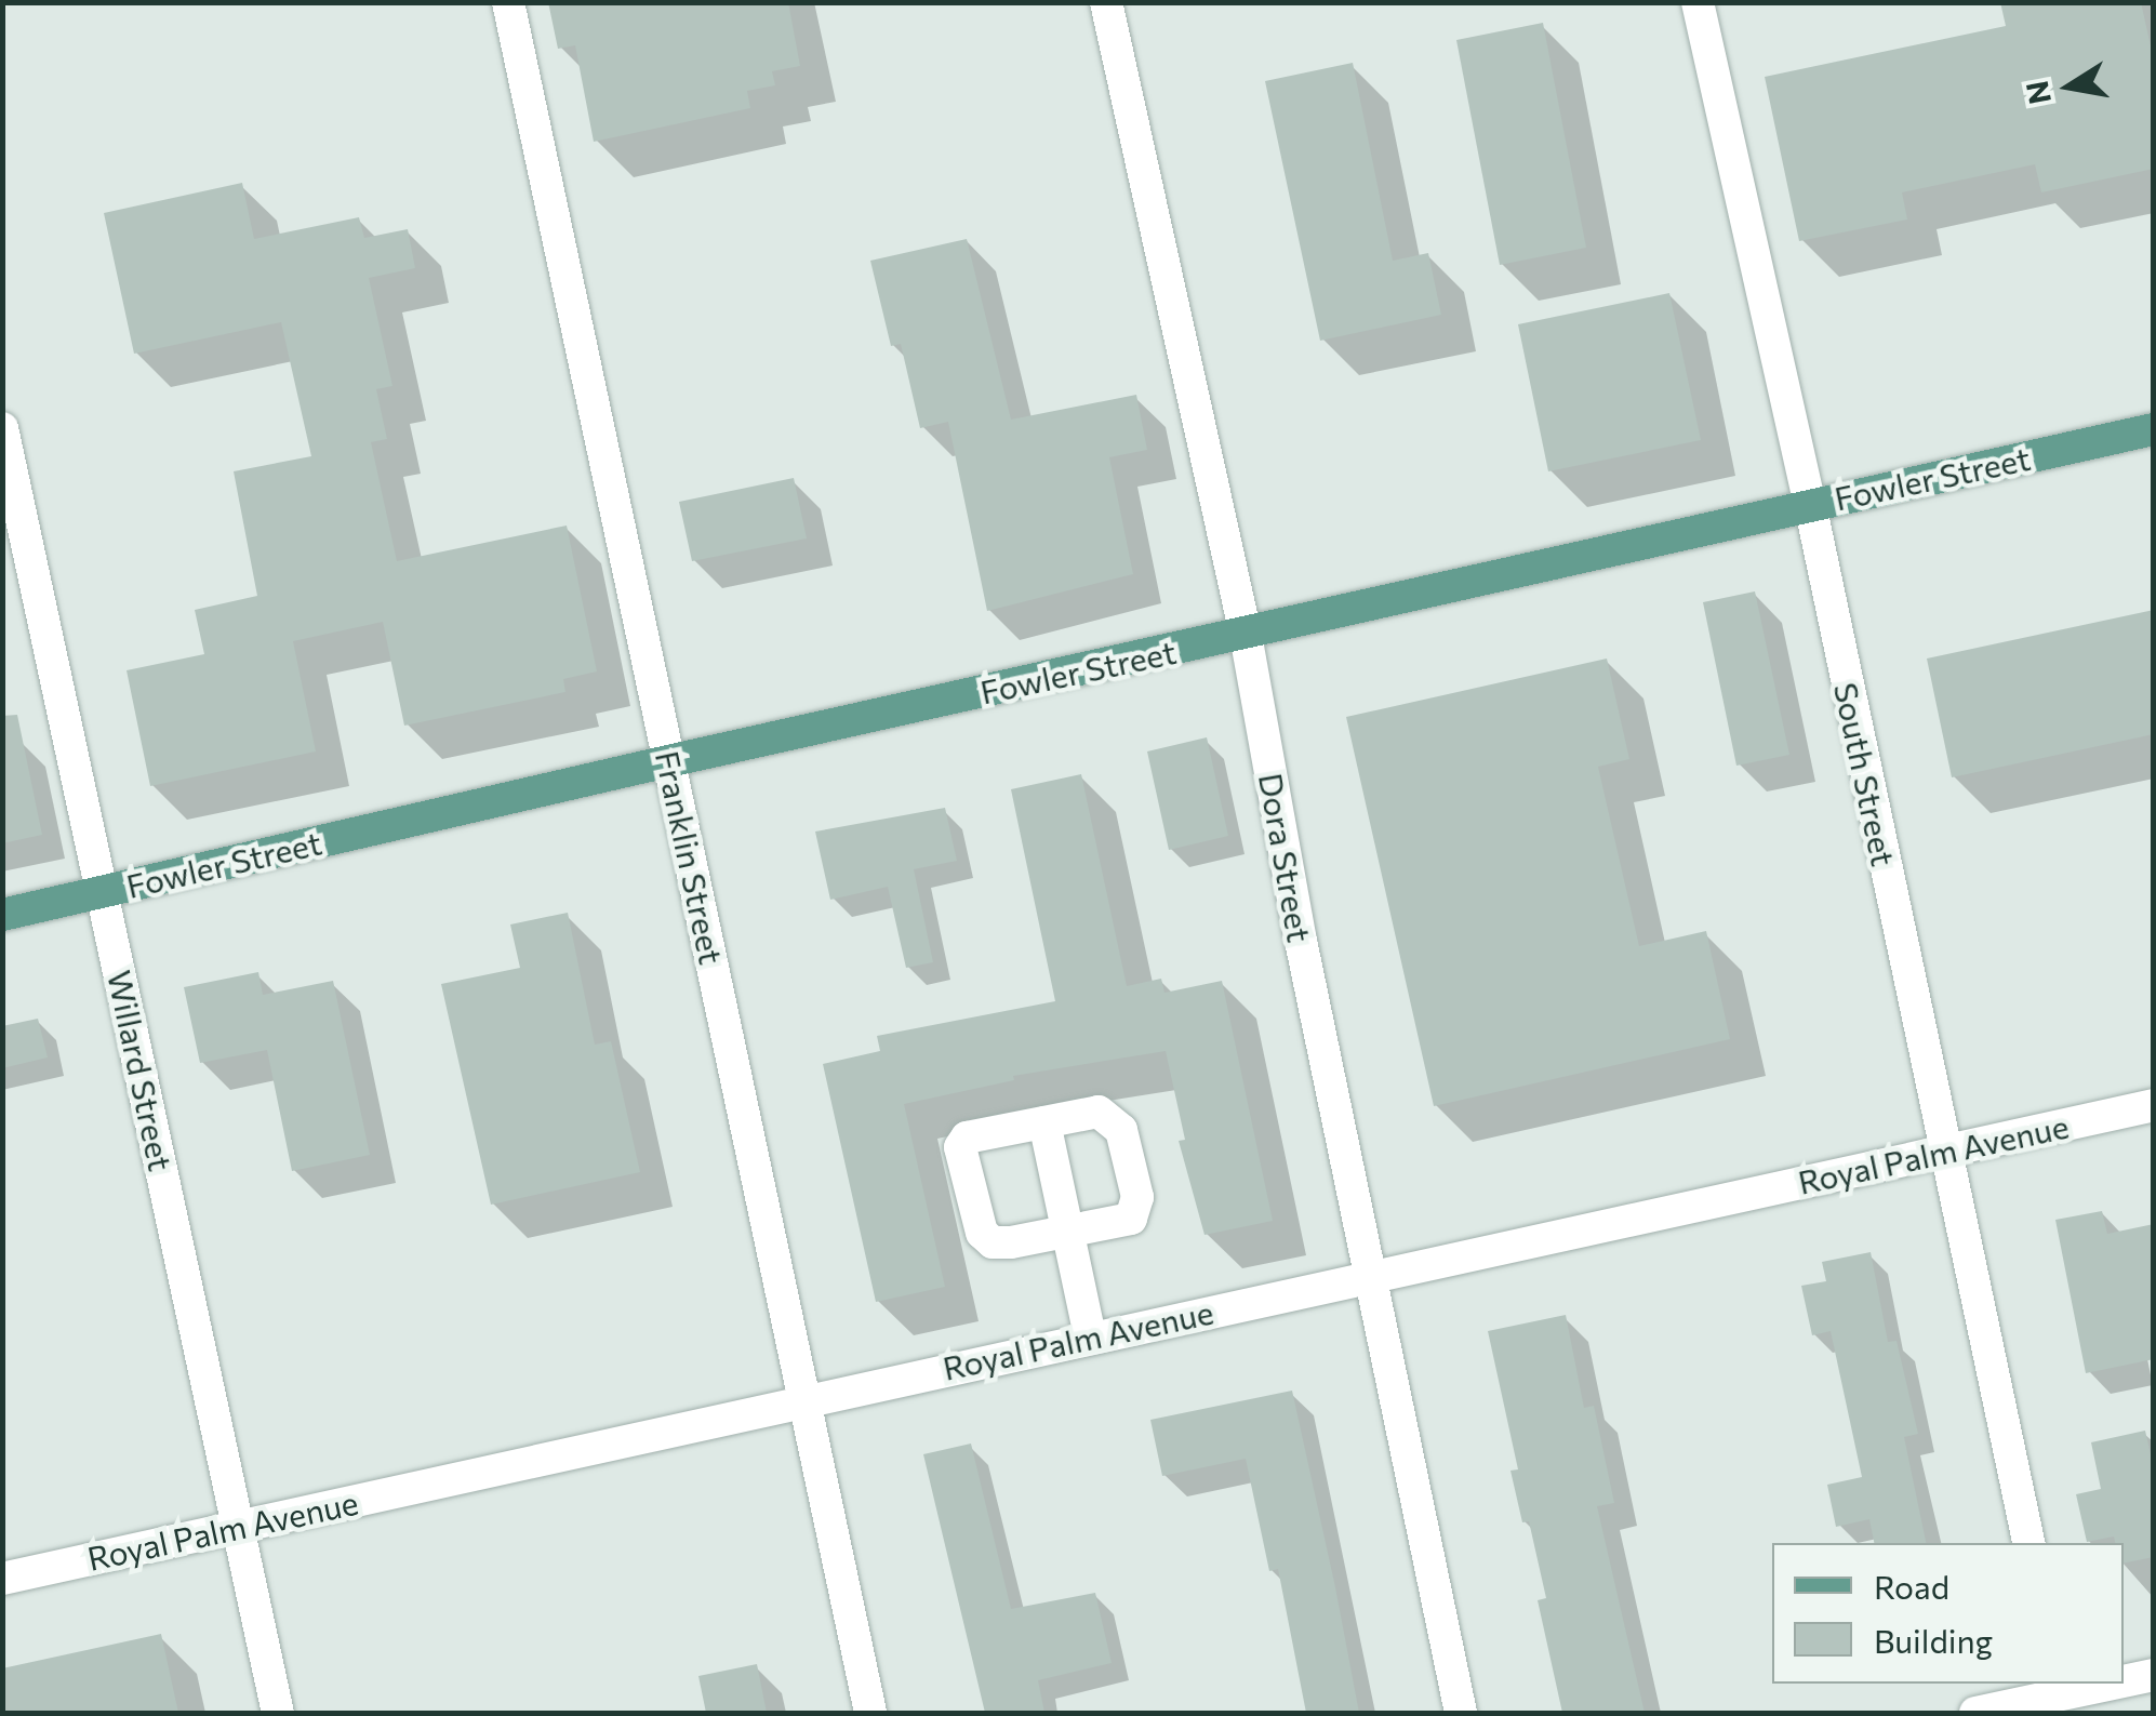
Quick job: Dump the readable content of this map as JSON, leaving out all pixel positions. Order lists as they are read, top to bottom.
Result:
{
  "streets": {
    "main road": ["Fowler Street"],
    "street": [
      "South Street",
      "Franklin Street",
      "Dora Street",
      "Willard Street",
      "Royal Palm Avenue"
    ]
  },
  "crossings": [
    ["Fowler Street", "South Street"],
    ["Fowler Street", "Franklin Street"],
    ["Fowler Street", "Dora Street"],
    ["Fowler Street", "Willard Street"],
    ["South Street", "Royal Palm Avenue"],
    ["Franklin Street", "Royal Palm Avenue"],
    ["Dora Street", "Royal Palm Avenue"],
    ["Willard Street", "Royal Palm Avenue"]
  ],
  "legend": ["Road", "Building"],
  "north": "left"
}
